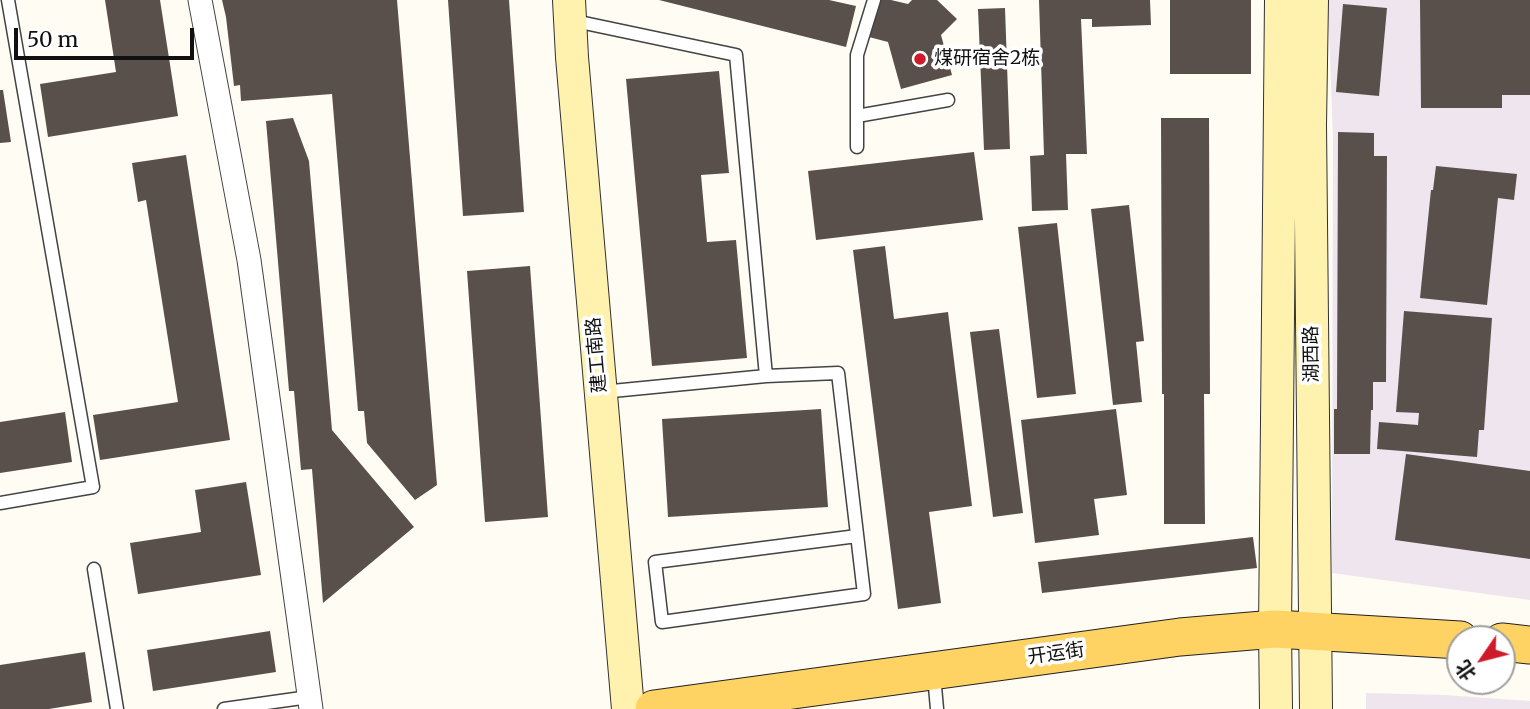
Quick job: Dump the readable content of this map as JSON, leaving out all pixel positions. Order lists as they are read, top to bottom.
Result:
{
  "streets": {
    "main road": ["湖西路", "建工南路", "开运街"]
  },
  "crossings": [
    ["湖西路", "开运街"]
  ],
  "places": ["煤研宿舍2栋"],
  "scale_bar": "50 m",
  "north": "bottom left"
}
